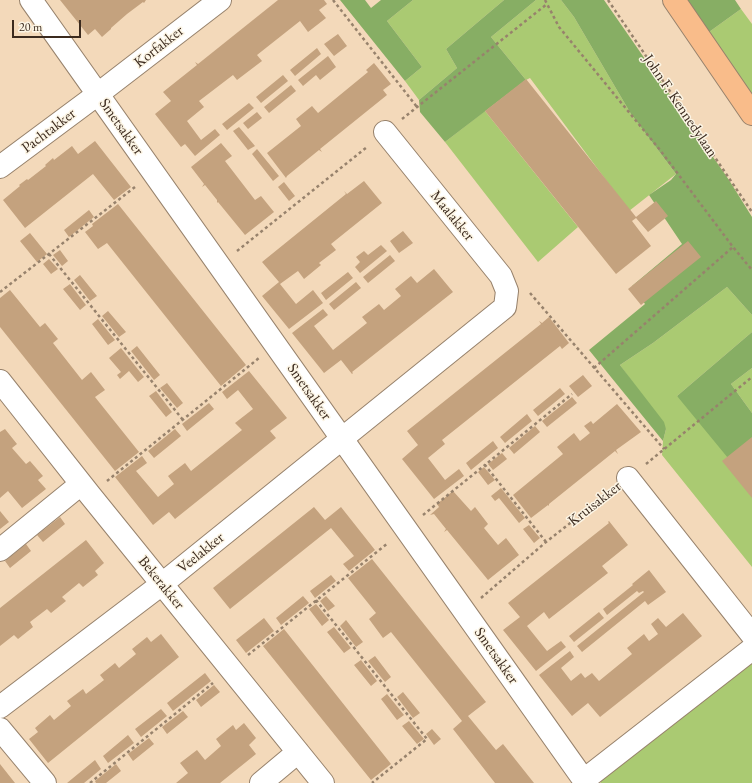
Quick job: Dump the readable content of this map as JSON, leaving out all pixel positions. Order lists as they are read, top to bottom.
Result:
{
  "streets": {
    "street": [
      "Korfakker",
      "Smetsakker",
      "Pachtakker",
      "Maalakker",
      "Kruisakker",
      "Veelakker",
      "Bekerakker"
    ],
    "path": ["John F. Kennedylaan"]
  },
  "crossings": [
    ["Korfakker", "Smetsakker"],
    ["Korfakker", "Pachtakker"],
    ["Smetsakker", "Pachtakker"],
    ["Smetsakker", "Maalakker"],
    ["Smetsakker", "Kruisakker"],
    ["Smetsakker", "Veelakker"],
    ["Maalakker", "Veelakker"],
    ["Veelakker", "Bekerakker"]
  ],
  "scale_bar": "20 m"
}
